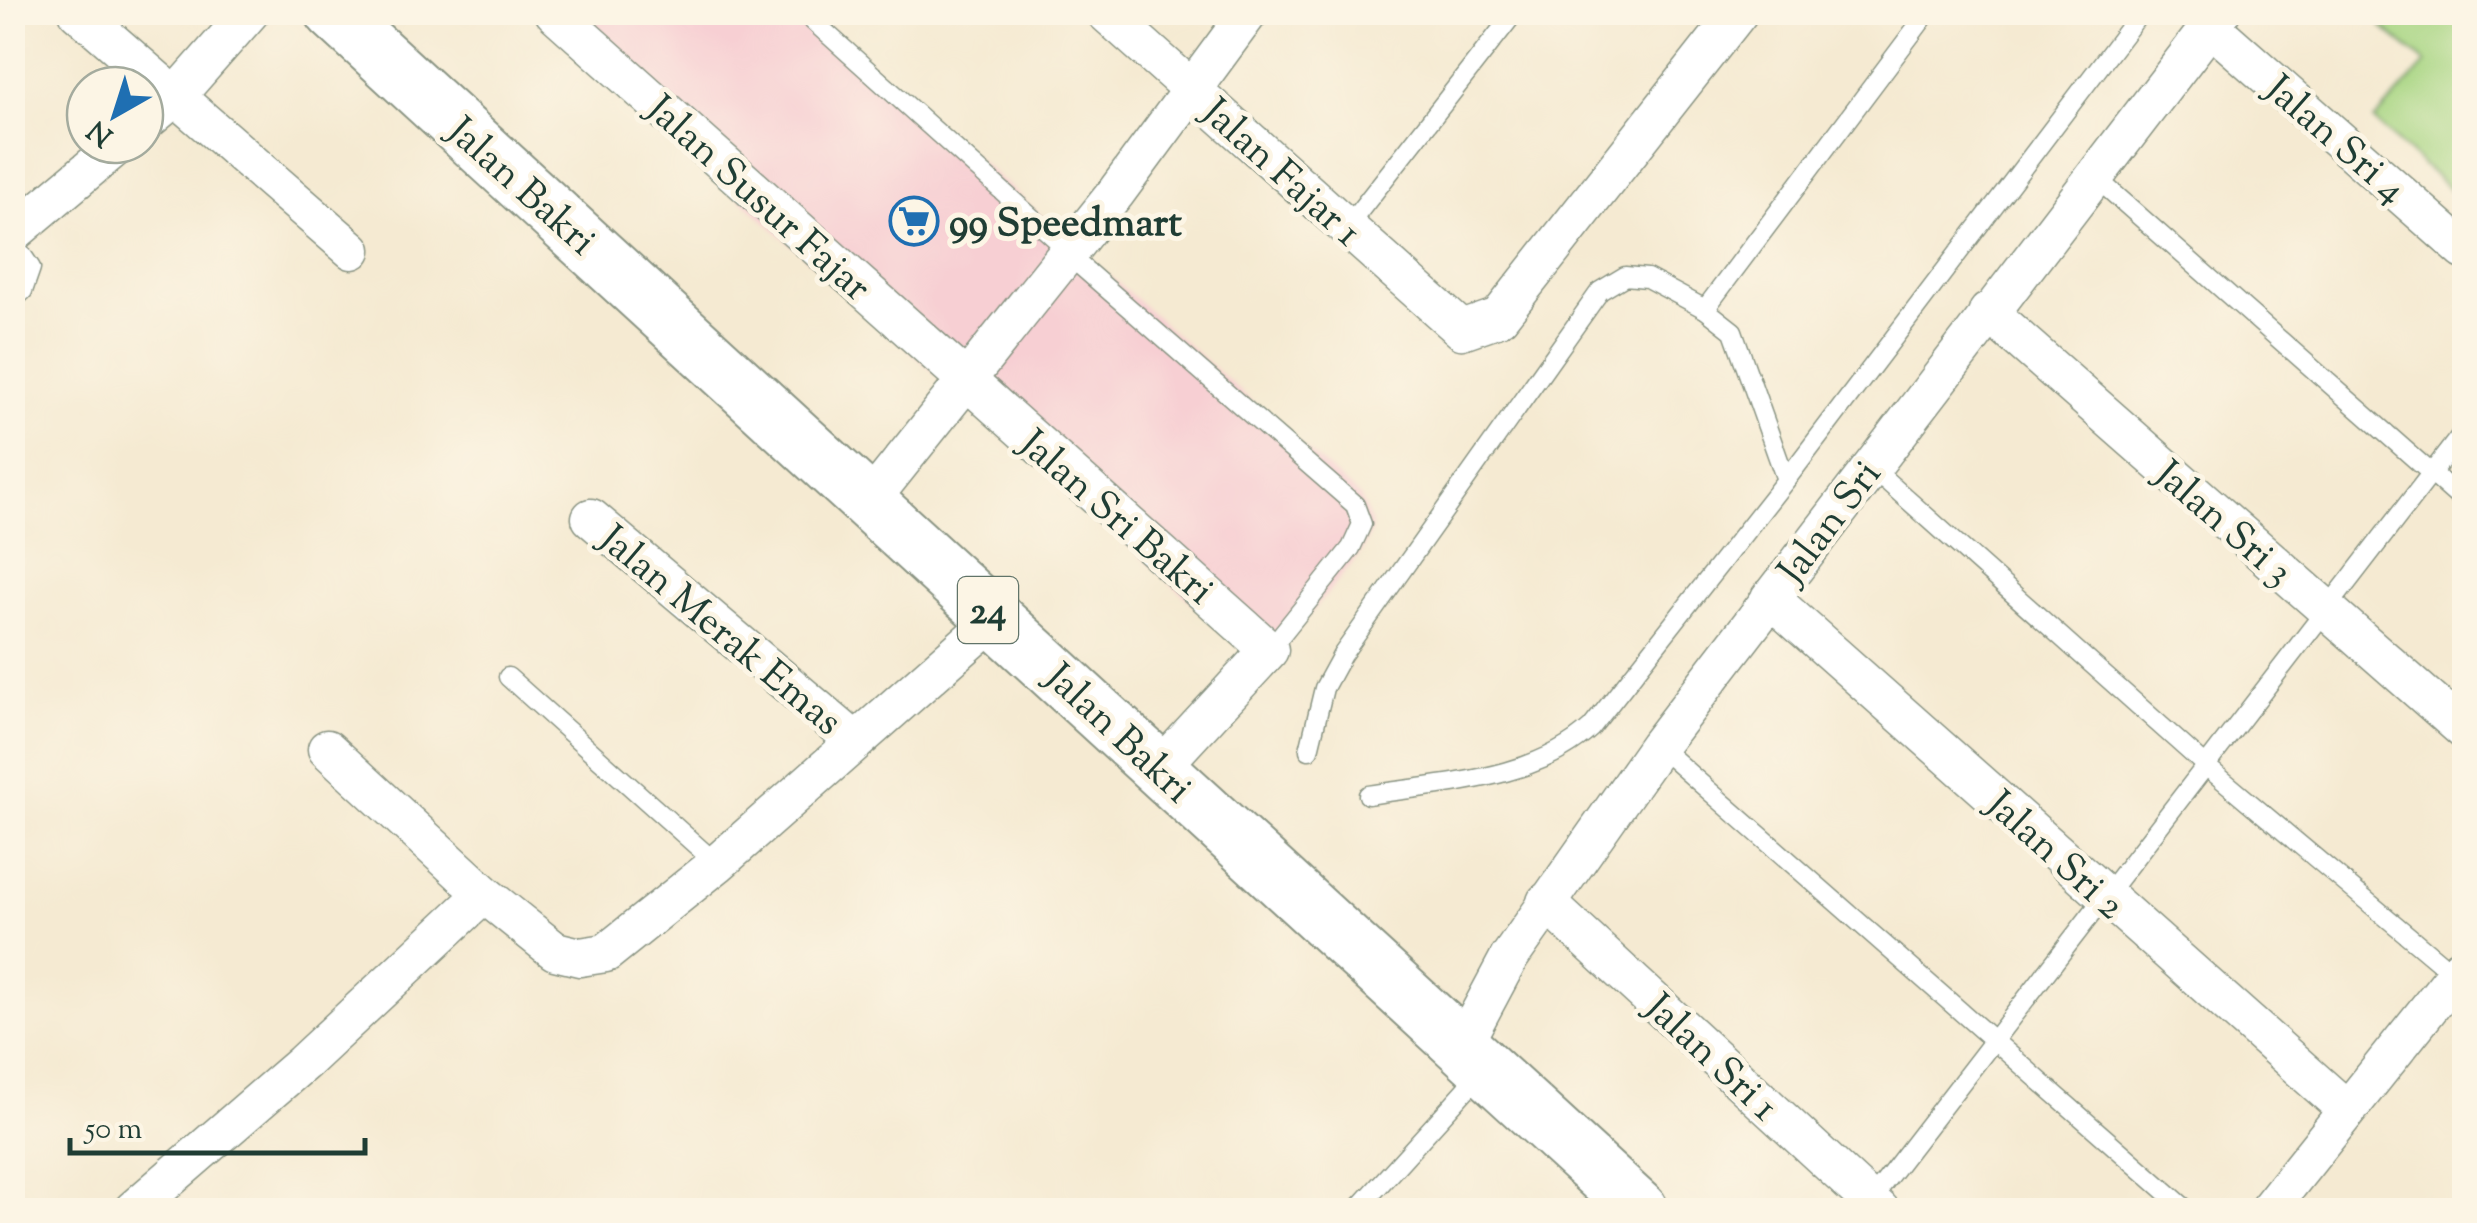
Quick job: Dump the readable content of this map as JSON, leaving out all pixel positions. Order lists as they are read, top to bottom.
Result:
{
  "streets": {
    "main road": ["Jalan Bakri", "24"],
    "street": [
      "Jalan Sri 4",
      "Jalan Fajar 1",
      "Jalan Susur Fajar",
      "Jalan Sri Bakri",
      "Jalan Sri",
      "Jalan Sri 3",
      "Jalan Merak Emas",
      "Jalan Sri 2",
      "Jalan Sri 1"
    ]
  },
  "crossings": [
    ["Jalan Sri 4", "Jalan Sri"],
    ["Jalan Bakri", "Jalan Sri"],
    ["Jalan Susur Fajar", "Jalan Sri Bakri"],
    ["Jalan Sri", "Jalan Sri 3"],
    ["Jalan Sri", "Jalan Sri 2"],
    ["Jalan Sri", "Jalan Sri 1"]
  ],
  "places": {
    "supermarket": ["99 Speedmart"]
  },
  "scale_bar": "50 m",
  "north": "bottom left"
}
